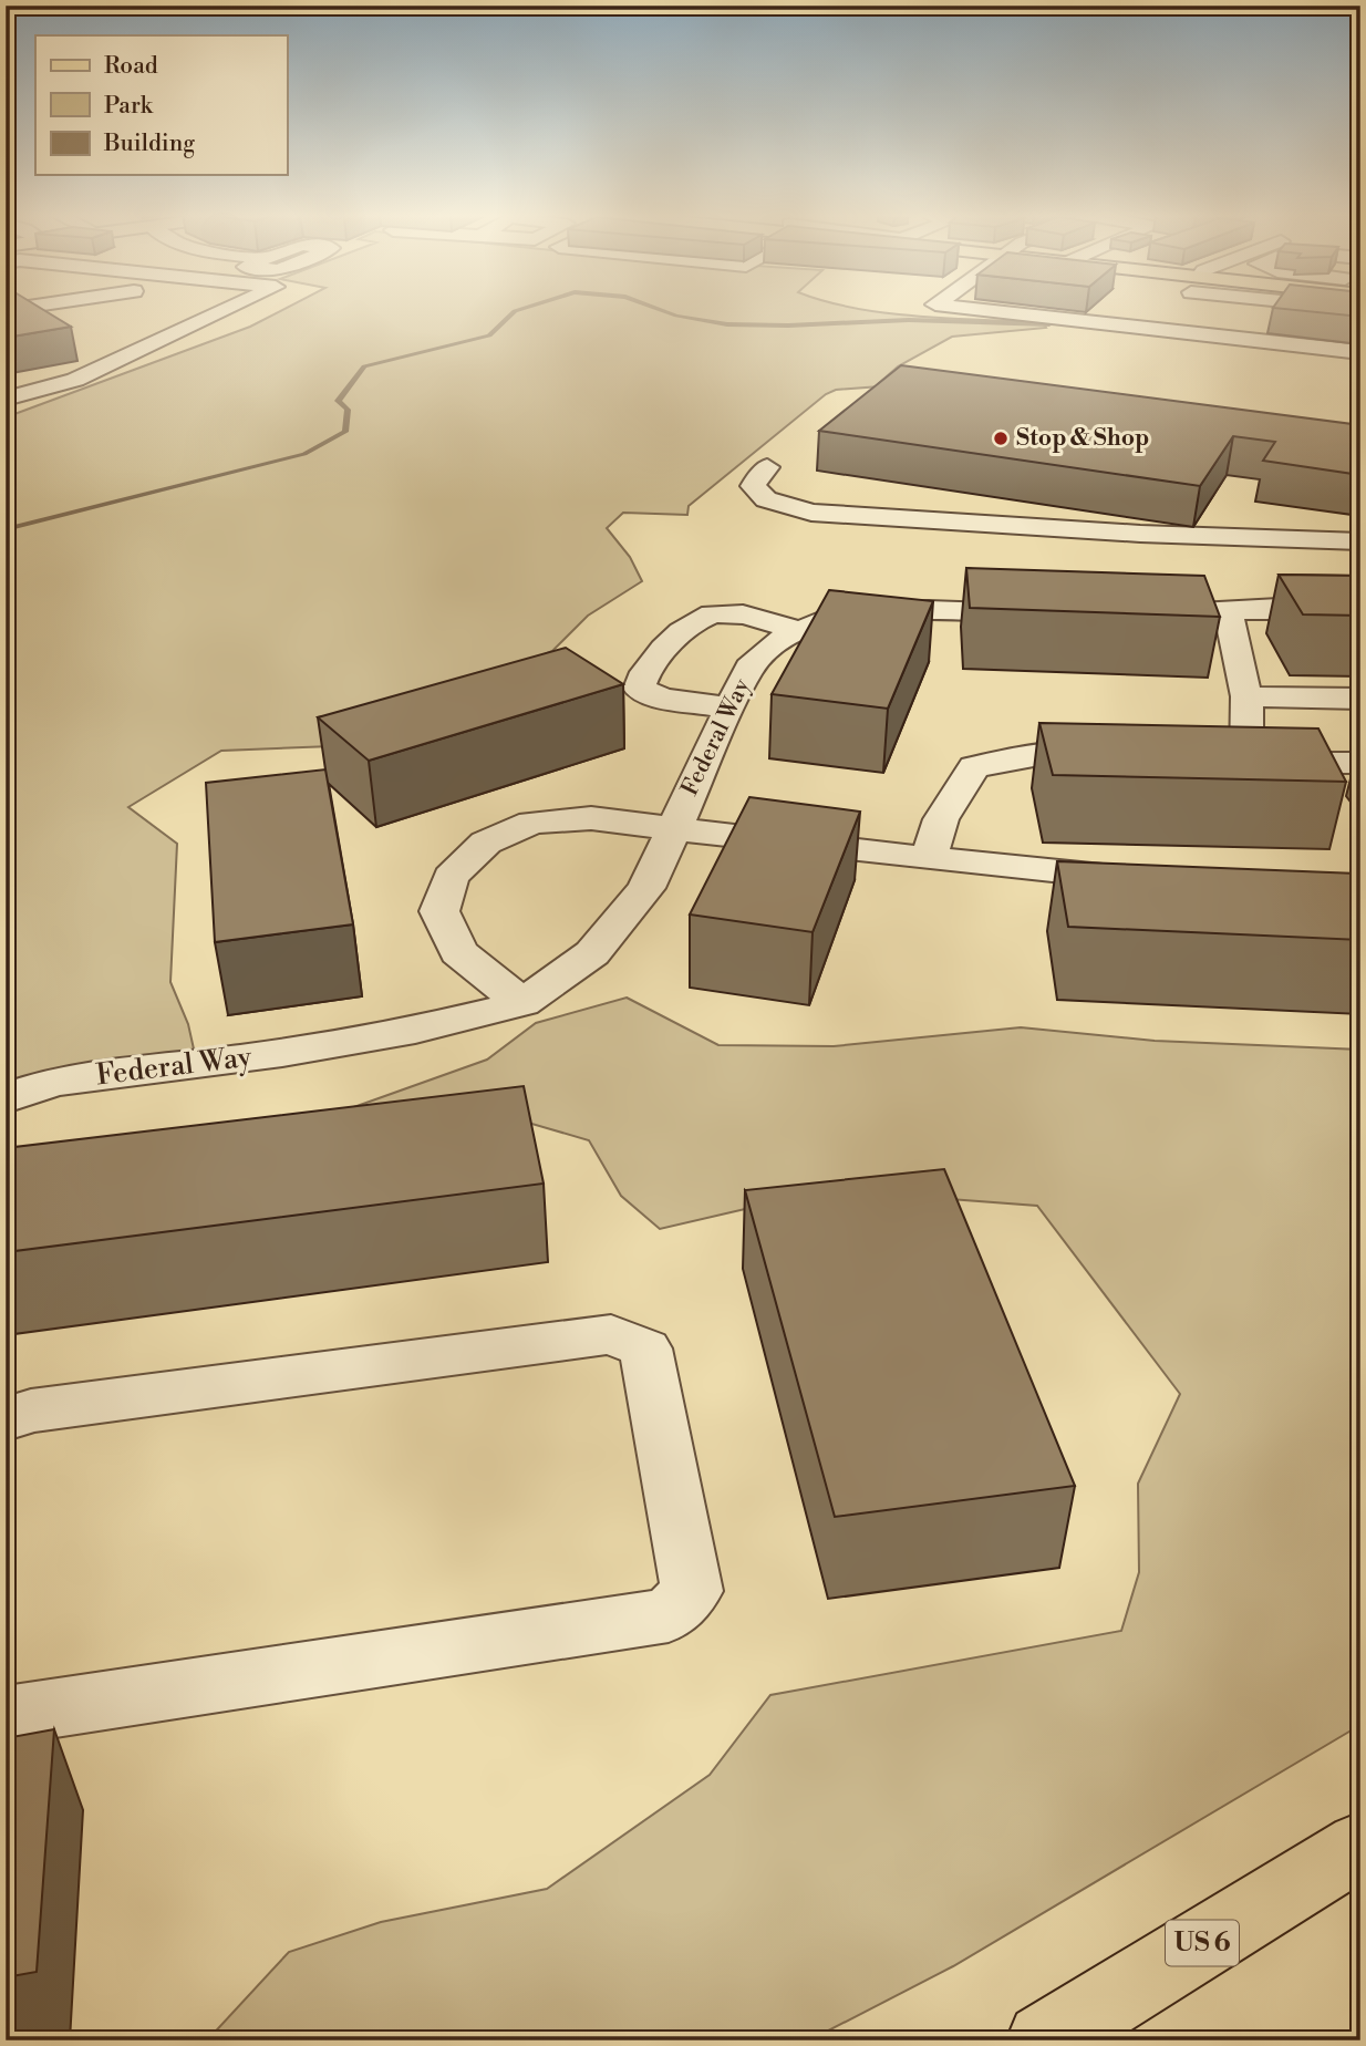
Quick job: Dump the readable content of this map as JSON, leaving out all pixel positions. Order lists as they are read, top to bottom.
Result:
{
  "streets": {
    "main road": ["US 6"],
    "street": ["Federal Way"]
  },
  "places": ["Stop & Shop"],
  "legend": ["Road", "Park", "Building"]
}
